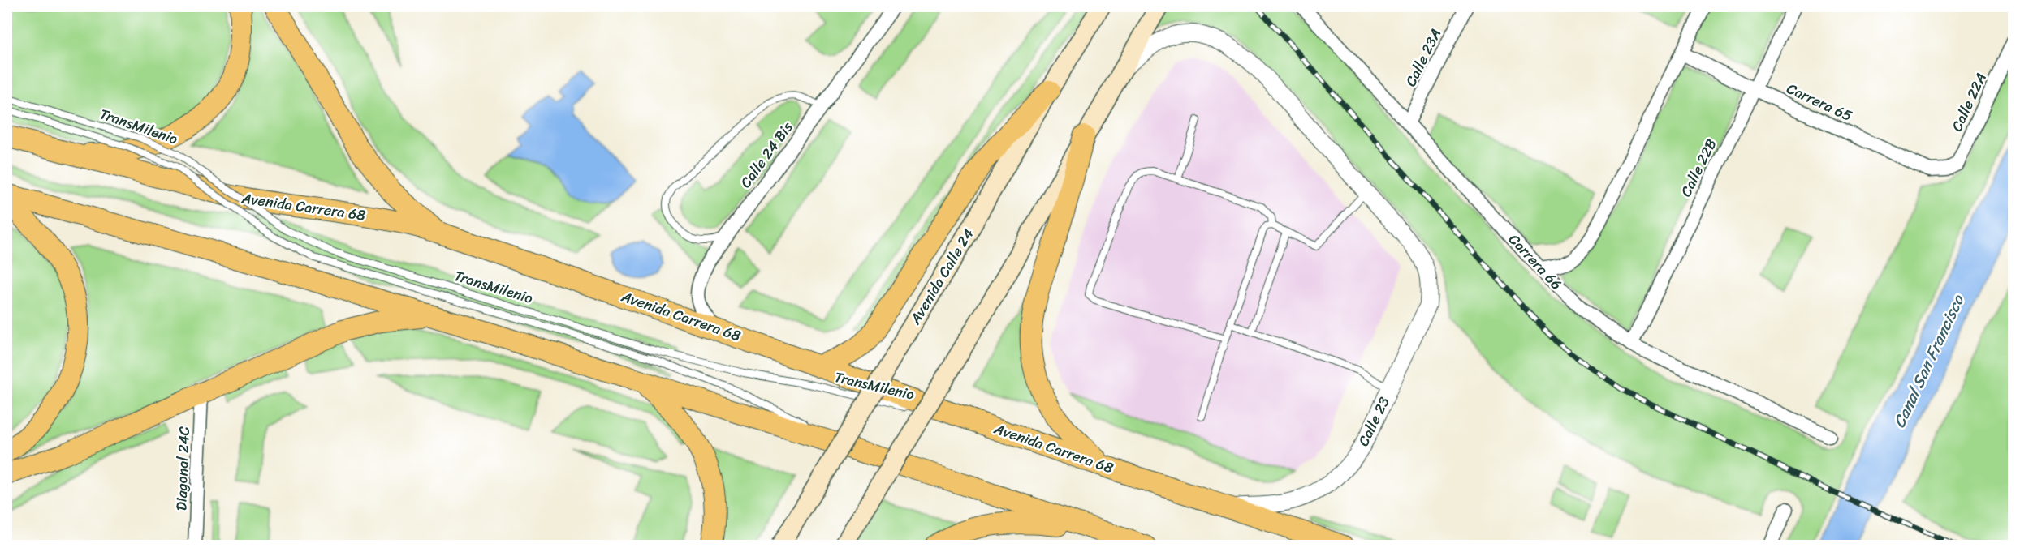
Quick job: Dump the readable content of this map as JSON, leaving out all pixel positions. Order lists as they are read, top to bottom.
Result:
{
  "streets": {
    "main road": ["Avenida Carrera 68", "Avenida Calle 24"],
    "street": [
      "Calle 23A",
      "Carrera 65",
      "Calle 22A",
      "Calle 24 Bis",
      "Calle 22B",
      "Carrera 66",
      "Calle 23",
      "Diagonal 24C"
    ],
    "lane": ["TransMilenio"]
  },
  "crossings": [
    ["Calle 23A", "Carrera 66"],
    ["Carrera 65", "Calle 22A"],
    ["Carrera 65", "Calle 22B"],
    ["TransMilenio", "Avenida Carrera 68"],
    ["Calle 24 Bis", "Avenida Carrera 68"],
    ["Calle 22B", "Carrera 66"],
    ["Avenida Carrera 68", "Calle 23"]
  ],
  "water": ["Canal San Francisco"]
}
